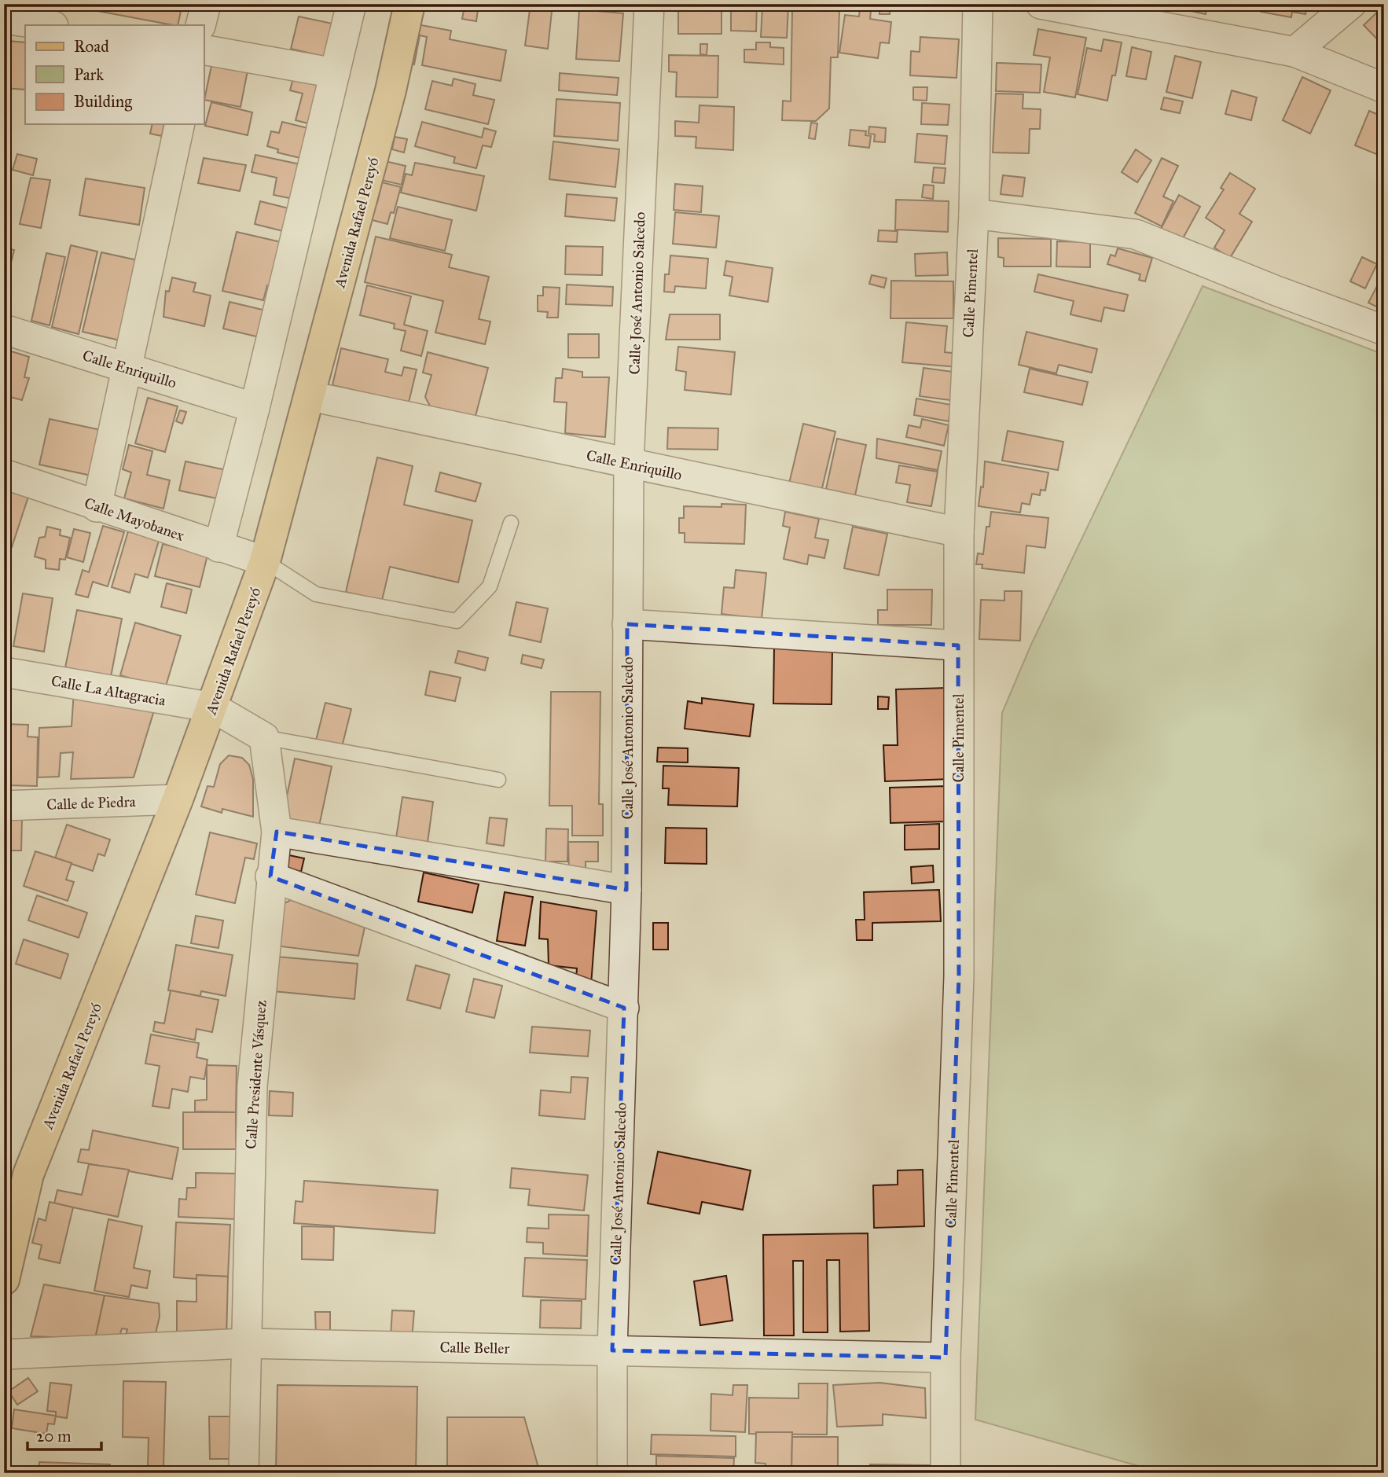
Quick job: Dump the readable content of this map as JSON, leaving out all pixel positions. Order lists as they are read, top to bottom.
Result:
{
  "streets": {
    "main road": ["Avenida Rafael Pereyó"],
    "street": [
      "Calle José Antonio Salcedo",
      "Calle Pimentel",
      "Calle Enriquillo",
      "Calle Mayobanex",
      "Calle La Altagracia",
      "Calle de Piedra",
      "Calle Presidente Vásquez",
      "Calle Beller"
    ]
  },
  "crossings": [
    ["Avenida Rafael Pereyó", "Calle Enriquillo"],
    ["Avenida Rafael Pereyó", "Calle Mayobanex"],
    ["Avenida Rafael Pereyó", "Calle La Altagracia"],
    ["Avenida Rafael Pereyó", "Calle de Piedra"],
    ["Calle José Antonio Salcedo", "Calle Enriquillo"],
    ["Calle José Antonio Salcedo", "Calle Beller"],
    ["Calle Pimentel", "Calle Enriquillo"],
    ["Calle Pimentel", "Calle Beller"],
    ["Calle Presidente Vásquez", "Calle Beller"]
  ],
  "legend": ["Road", "Park", "Building"],
  "scale_bar": "20 m"
}
